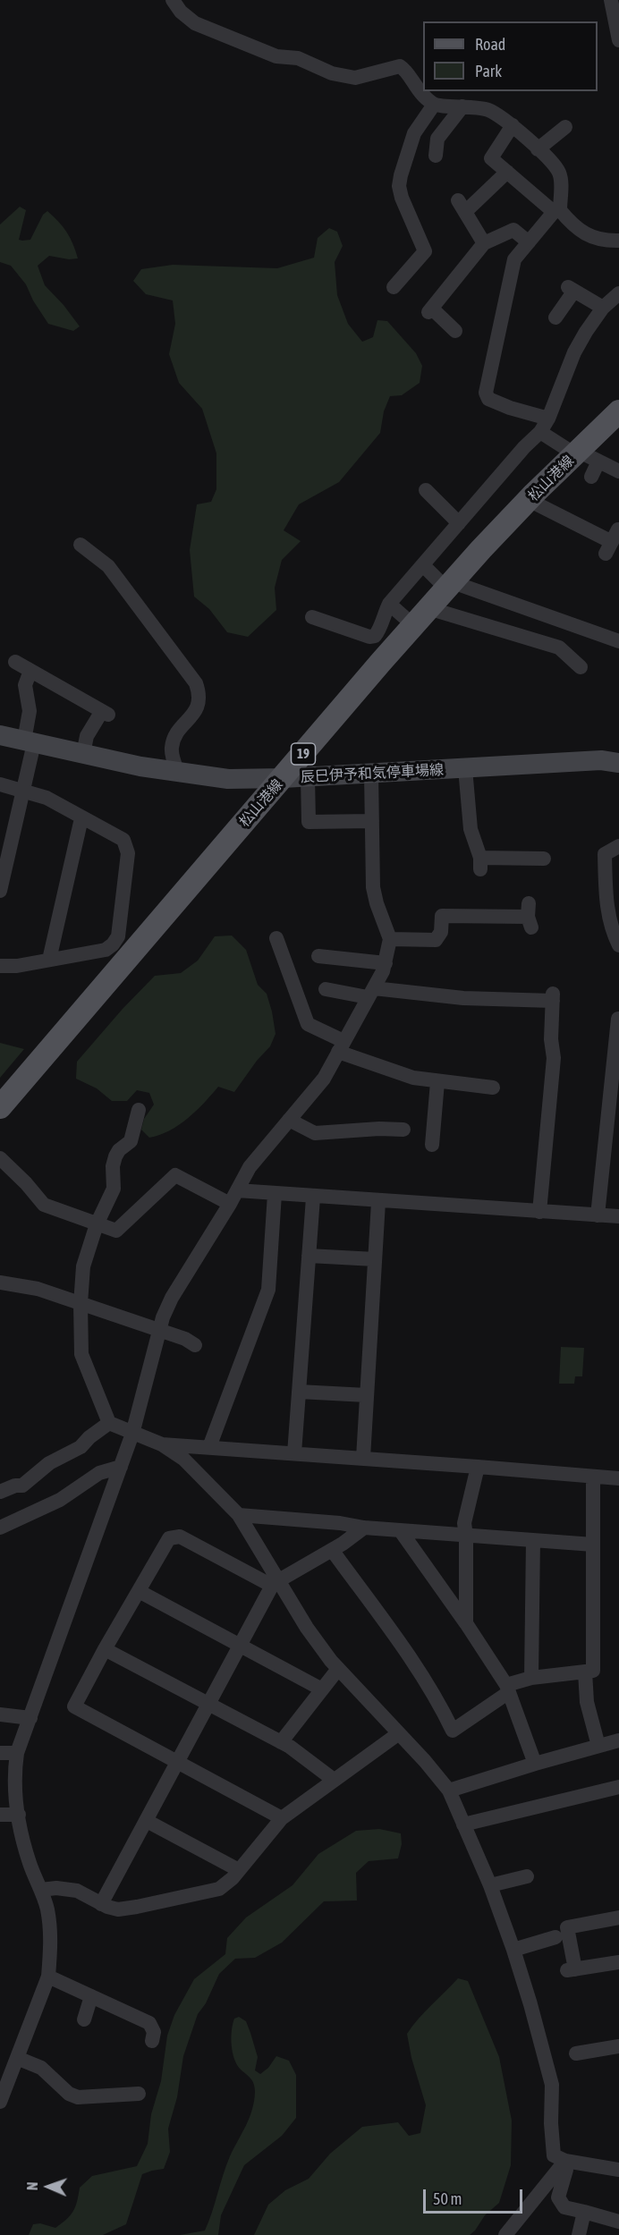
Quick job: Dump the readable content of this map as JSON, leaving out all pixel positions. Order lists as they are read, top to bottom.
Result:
{
  "streets": {
    "main road": ["松山港線", "19", "辰巳伊予和気停車場線"]
  },
  "crossings": [
    ["松山港線", "辰巳伊予和気停車場線"]
  ],
  "legend": ["Road", "Park"],
  "scale_bar": "50 m",
  "north": "left"
}
